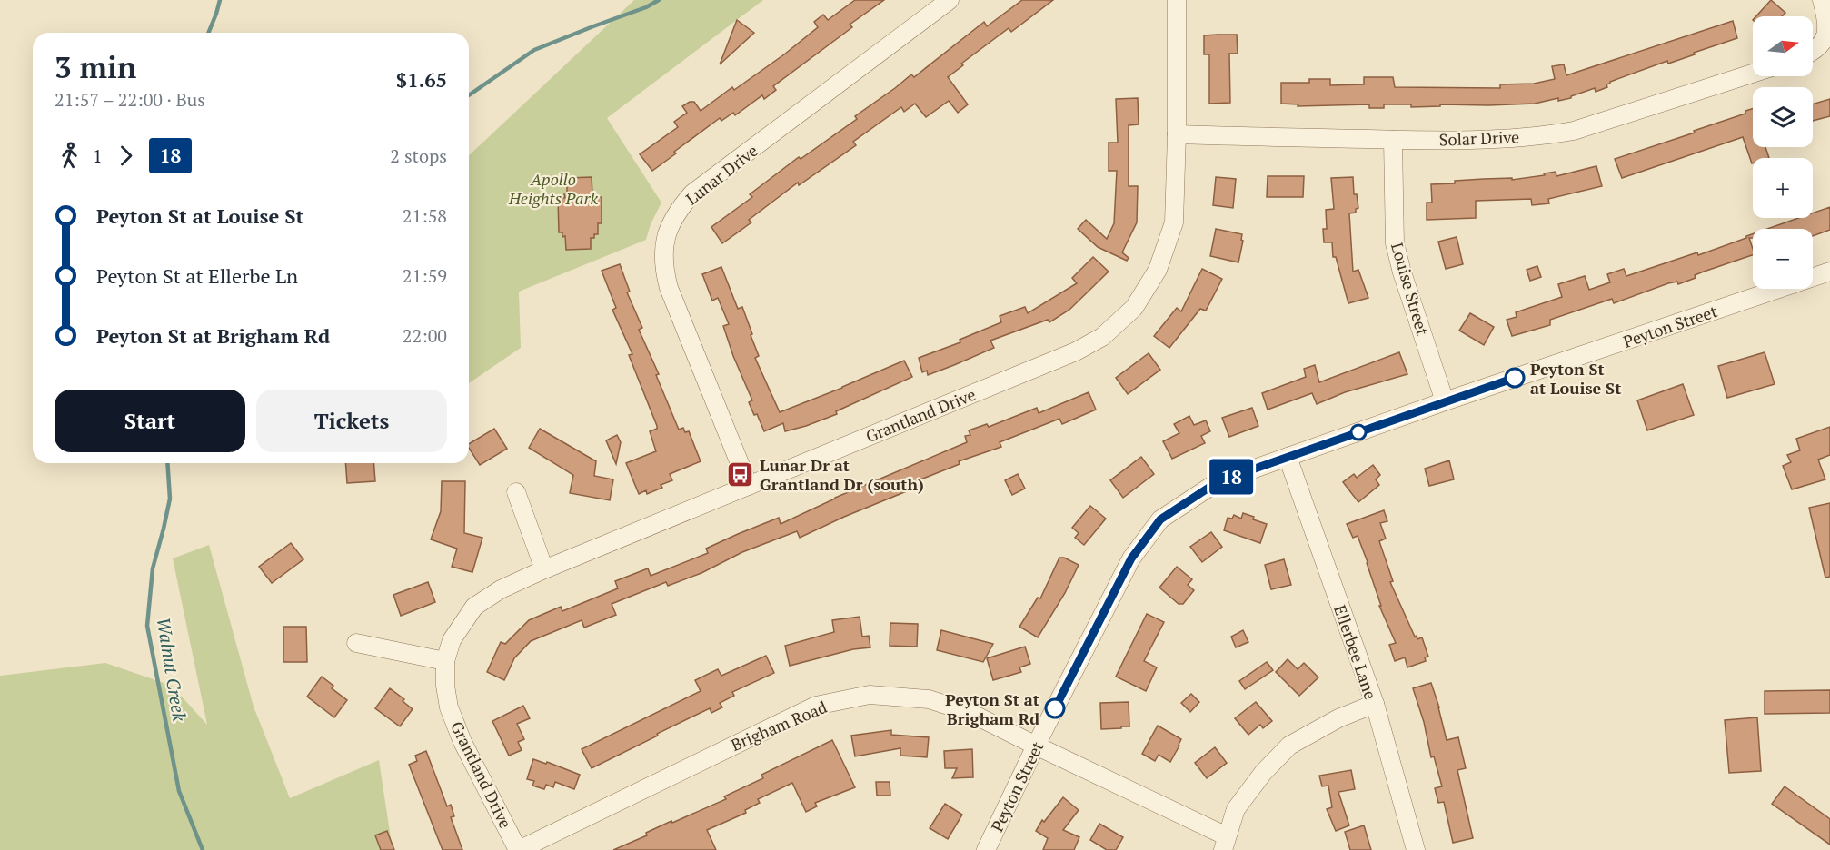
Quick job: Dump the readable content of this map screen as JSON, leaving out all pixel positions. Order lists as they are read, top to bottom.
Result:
{
  "streets": {
    "street": [
      "Solar Drive",
      "Lunar Drive",
      "Louise Street",
      "Peyton Street",
      "Grantland Drive",
      "Ellerbee Lane",
      "Brigham Road"
    ]
  },
  "crossings": [
    ["Solar Drive", "Louise Street"],
    ["Solar Drive", "Grantland Drive"],
    ["Lunar Drive", "Grantland Drive"],
    ["Louise Street", "Peyton Street"],
    ["Peyton Street", "Ellerbee Lane"],
    ["Peyton Street", "Brigham Road"],
    ["Grantland Drive", "Brigham Road"]
  ],
  "water": ["Walnut Creek"],
  "parks": ["Apollo Heights Park"],
  "places": {
    "other": ["Peyton St at Louise St", "Peyton St at Brigham Rd"],
    "bus stop": ["Lunar Dr at Grantland Dr (south)"]
  },
  "lines": ["bus line 18"],
  "north": "right",
  "page": {
    "on_map": "18",
    "map_buttons": ["+", "−"],
    "heading": ["3 min", "21:57 – 22:00 · Bus", "$1.65"],
    "legs": ["1", "18", "2 stops"],
    "list": [
      {
        "name": "Peyton St at Louise St",
        "value": "21:58"
      },
      {
        "name": "Peyton St at Ellerbe Ln",
        "value": "21:59"
      },
      {
        "name": "Peyton St at Brigham Rd",
        "value": "22:00"
      }
    ],
    "buttons": ["Start", "Tickets"]
  }
}
